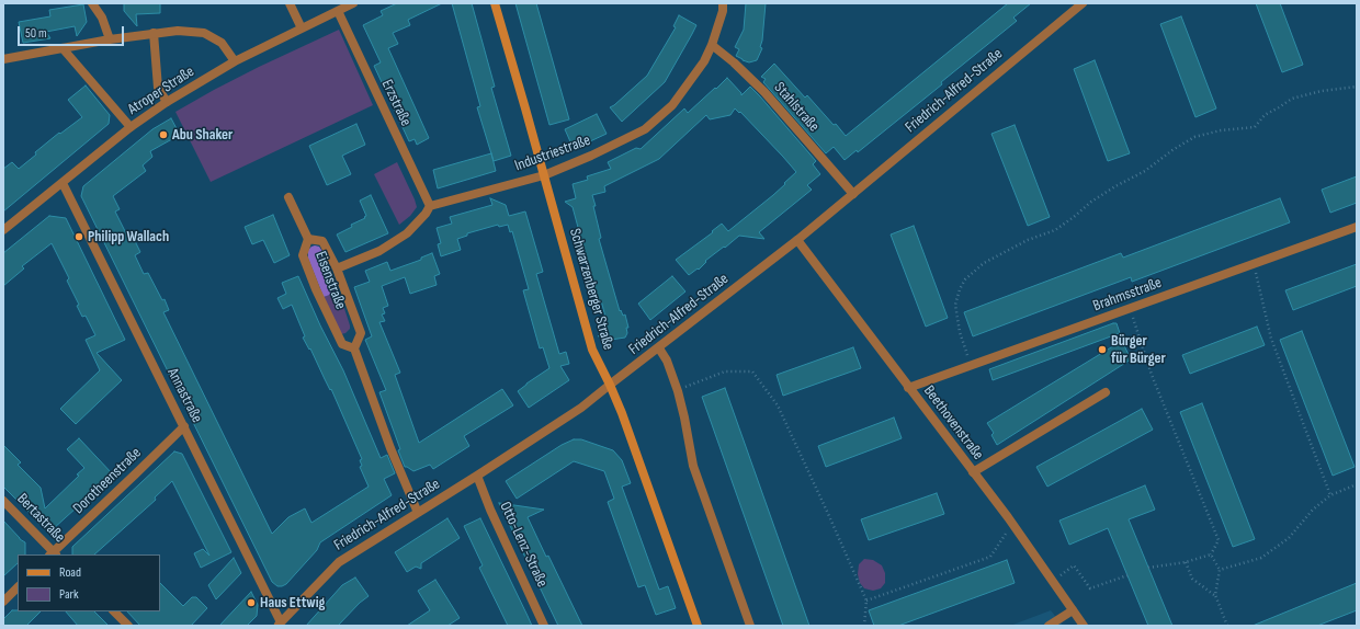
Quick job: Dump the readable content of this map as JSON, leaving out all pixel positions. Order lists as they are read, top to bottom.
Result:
{
  "streets": {
    "main road": ["Schwarzenberger Straße"],
    "street": [
      "Atroper Straße",
      "Friedrich-Alfred-Straße",
      "Erzstraße",
      "Stahlstraße",
      "Industriestraße",
      "Eisenstraße",
      "Brahmsstraße",
      "Annastraße",
      "Beethovenstraße",
      "Dorotheenstraße",
      "Bertastraße",
      "Otto-Lenz-Straße"
    ]
  },
  "crossings": [
    ["Atroper Straße", "Erzstraße"],
    ["Atroper Straße", "Annastraße"],
    ["Friedrich-Alfred-Straße", "Stahlstraße"],
    ["Friedrich-Alfred-Straße", "Schwarzenberger Straße"],
    ["Friedrich-Alfred-Straße", "Annastraße"],
    ["Friedrich-Alfred-Straße", "Beethovenstraße"],
    ["Friedrich-Alfred-Straße", "Otto-Lenz-Straße"],
    ["Erzstraße", "Industriestraße"],
    ["Stahlstraße", "Industriestraße"],
    ["Industriestraße", "Schwarzenberger Straße"],
    ["Brahmsstraße", "Beethovenstraße"],
    ["Annastraße", "Dorotheenstraße"],
    ["Dorotheenstraße", "Bertastraße"]
  ],
  "places": [
    "Abu Shaker",
    "Philipp Wallach",
    "Bürger für Bürger",
    "Haus Ettwig"
  ],
  "legend": ["Road", "Park"],
  "scale_bar": "50 m"
}
